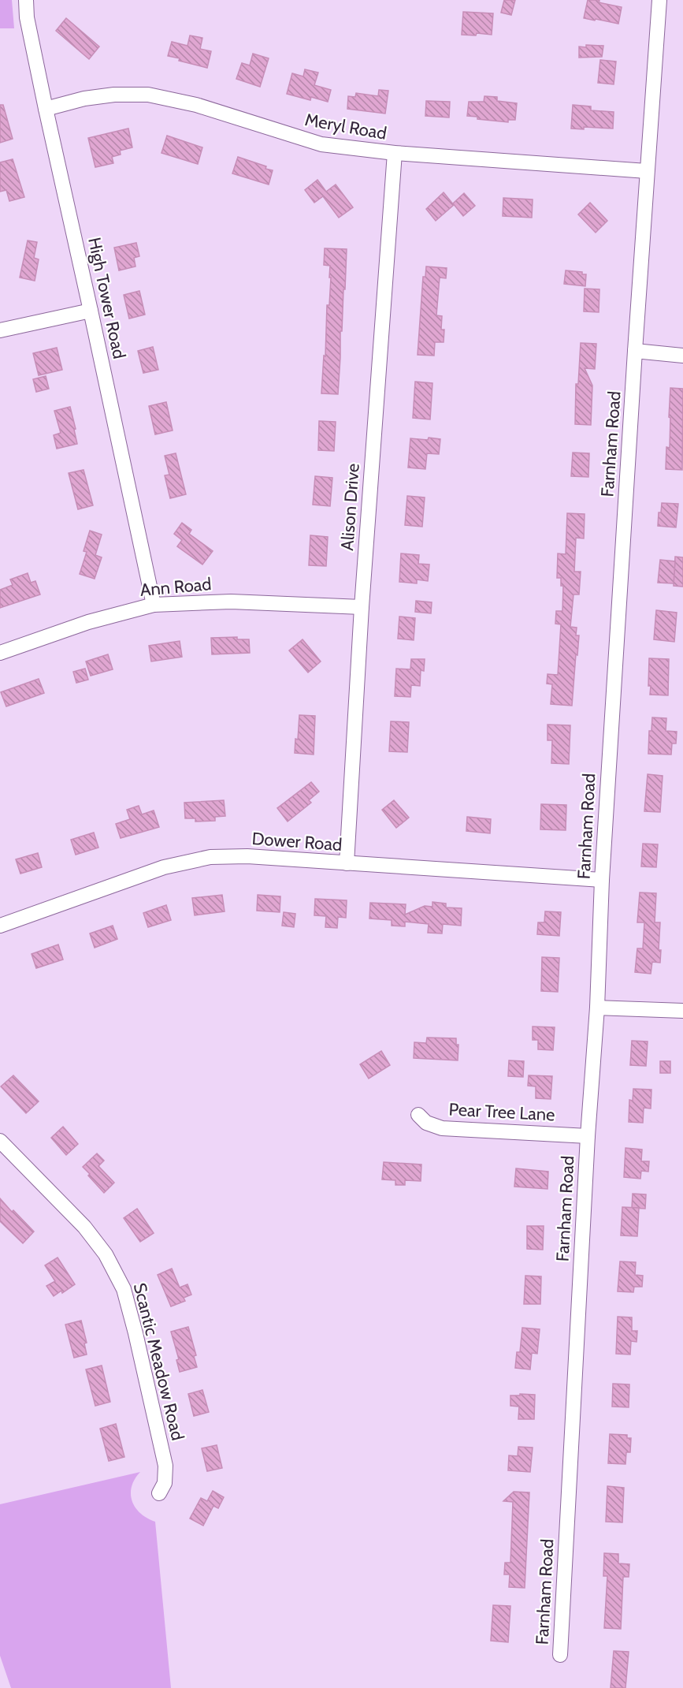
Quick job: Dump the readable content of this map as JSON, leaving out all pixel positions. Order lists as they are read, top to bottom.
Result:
{
  "streets": {
    "street": [
      "Meryl Road",
      "High Tower Road",
      "Farnham Road",
      "Alison Drive",
      "Ann Road",
      "Dower Road",
      "Pear Tree Lane",
      "Scantic Meadow Road"
    ]
  },
  "crossings": [
    ["Meryl Road", "High Tower Road"],
    ["Meryl Road", "Farnham Road"],
    ["Meryl Road", "Alison Drive"],
    ["High Tower Road", "Ann Road"],
    ["Farnham Road", "Dower Road"],
    ["Farnham Road", "Pear Tree Lane"],
    ["Alison Drive", "Ann Road"],
    ["Alison Drive", "Dower Road"]
  ]
}
